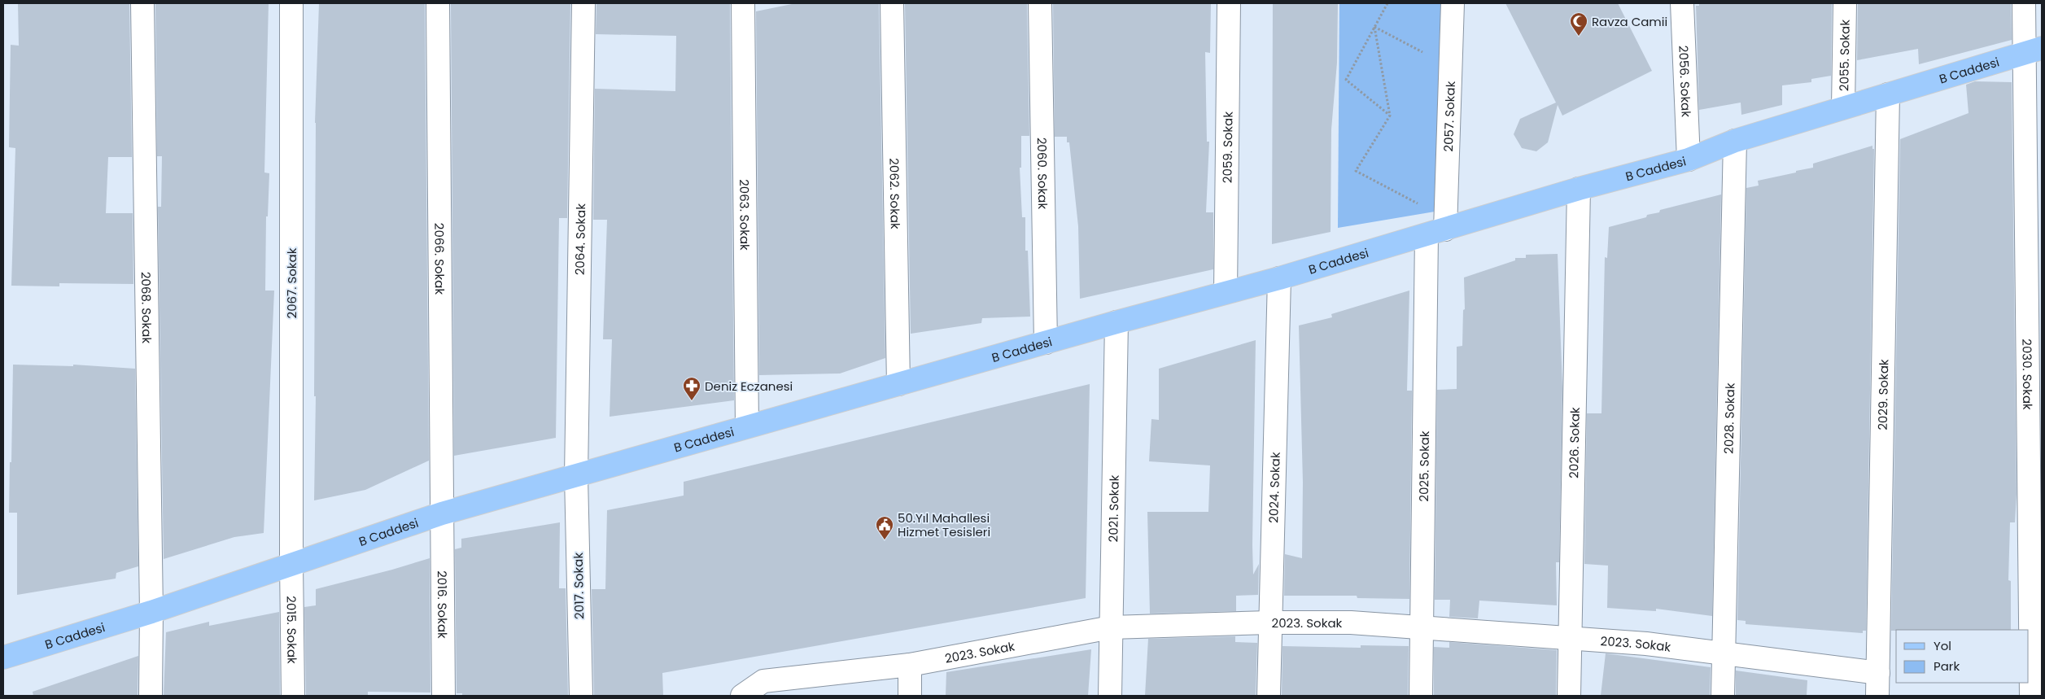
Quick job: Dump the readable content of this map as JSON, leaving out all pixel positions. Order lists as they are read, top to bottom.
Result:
{
  "streets": {
    "main road": ["B Caddesi"],
    "street": [
      "2055. Sokak",
      "2056. Sokak",
      "2057. Sokak",
      "2059. Sokak",
      "2060. Sokak",
      "2062. Sokak",
      "2063. Sokak",
      "2064. Sokak",
      "2066. Sokak",
      "2067. Sokak",
      "2068. Sokak",
      "2030. Sokak",
      "2029. Sokak",
      "2028. Sokak",
      "2026. Sokak",
      "2025. Sokak",
      "2024. Sokak",
      "2021. Sokak",
      "2017. Sokak",
      "2016. Sokak",
      "2023. Sokak",
      "2015. Sokak"
    ]
  },
  "crossings": [
    ["2055. Sokak", "B Caddesi"],
    ["B Caddesi", "2056. Sokak"],
    ["B Caddesi", "2057. Sokak"],
    ["B Caddesi", "2059. Sokak"],
    ["B Caddesi", "2060. Sokak"],
    ["B Caddesi", "2062. Sokak"],
    ["B Caddesi", "2063. Sokak"],
    ["B Caddesi", "2064. Sokak"],
    ["B Caddesi", "2066. Sokak"],
    ["B Caddesi", "2067. Sokak"],
    ["B Caddesi", "2068. Sokak"],
    ["B Caddesi", "2030. Sokak"],
    ["B Caddesi", "2029. Sokak"],
    ["B Caddesi", "2028. Sokak"],
    ["B Caddesi", "2026. Sokak"],
    ["B Caddesi", "2025. Sokak"],
    ["B Caddesi", "2024. Sokak"],
    ["B Caddesi", "2021. Sokak"],
    ["B Caddesi", "2017. Sokak"],
    ["B Caddesi", "2016. Sokak"],
    ["B Caddesi", "2015. Sokak"],
    ["2057. Sokak", "2025. Sokak"],
    ["2064. Sokak", "2017. Sokak"],
    ["2066. Sokak", "2016. Sokak"],
    ["2067. Sokak", "2015. Sokak"],
    ["2029. Sokak", "2023. Sokak"],
    ["2028. Sokak", "2023. Sokak"],
    ["2026. Sokak", "2023. Sokak"],
    ["2025. Sokak", "2023. Sokak"],
    ["2024. Sokak", "2023. Sokak"],
    ["2021. Sokak", "2023. Sokak"]
  ],
  "places": {
    "mosque": ["Ravza Camii"],
    "pharmacy": ["Deniz Eczanesi"],
    "public building": ["50.Yıl Mahallesi Hizmet Tesisleri"]
  },
  "legend": ["Yol", "Park"]
}
